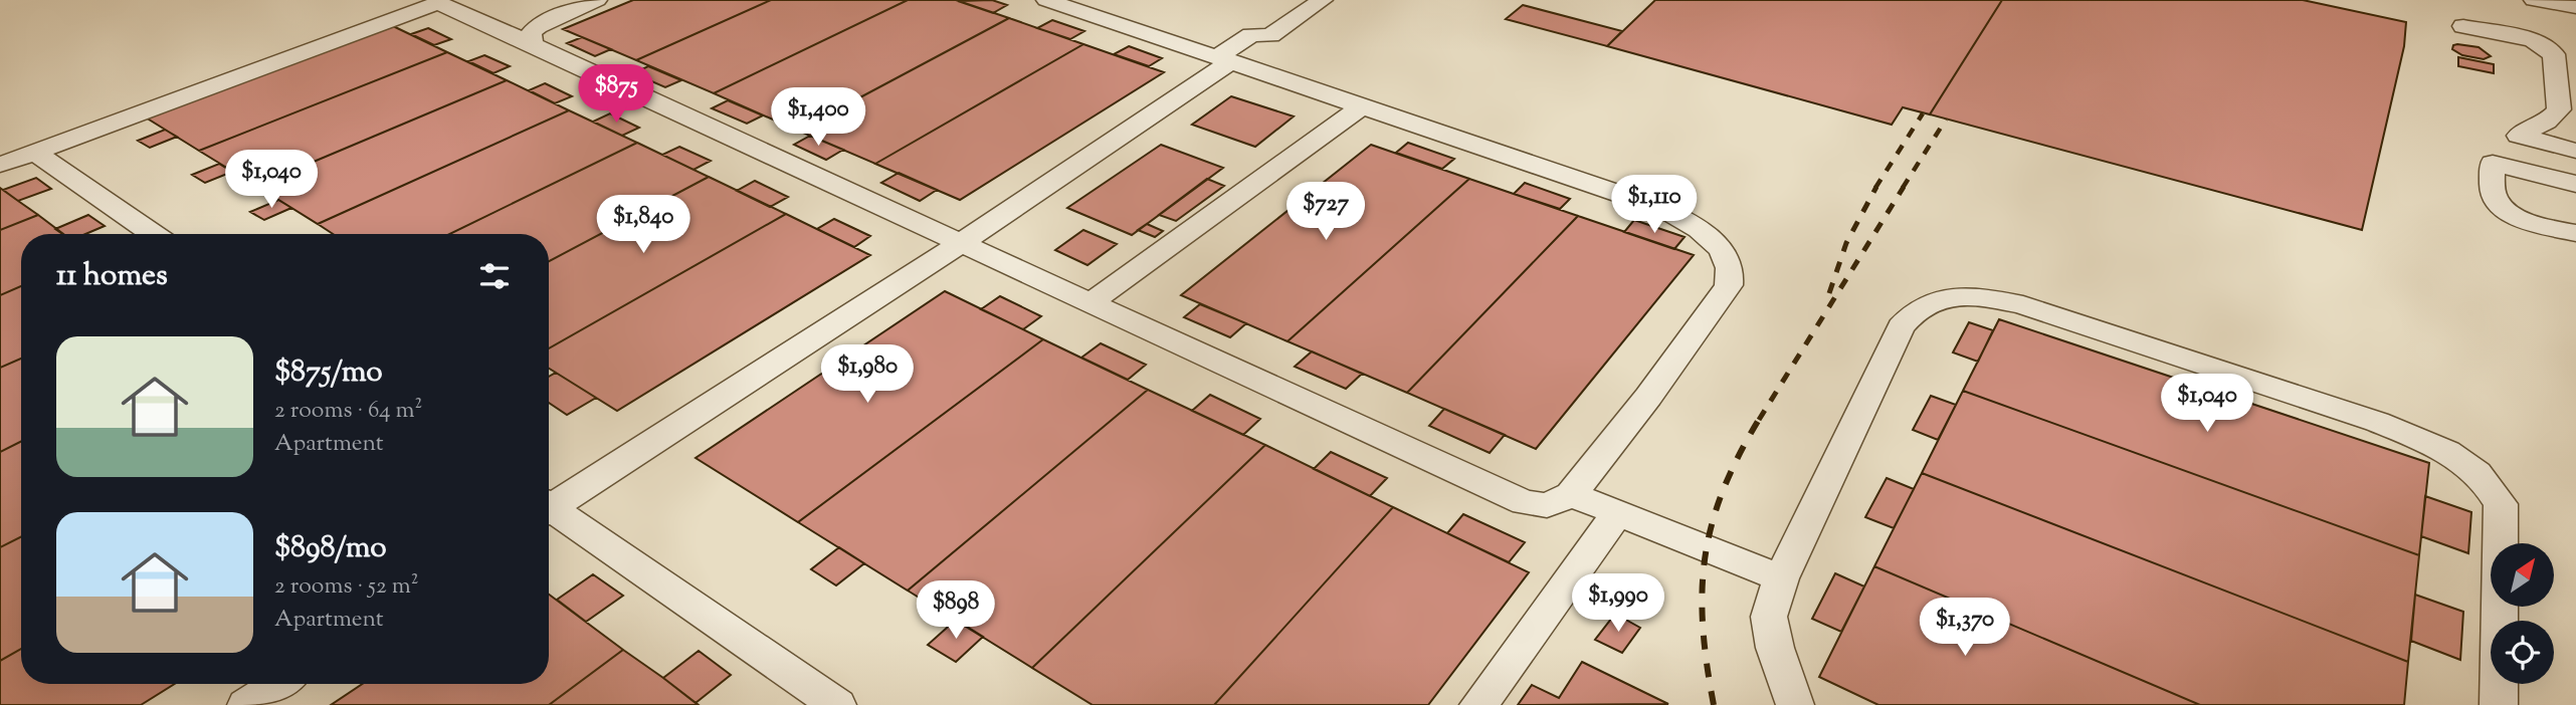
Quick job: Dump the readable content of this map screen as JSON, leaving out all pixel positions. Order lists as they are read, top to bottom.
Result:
{
  "north": "top right",
  "page": {
    "price": [
      "$875",
      "$1,400",
      "$1,040",
      "$1,110",
      "$727",
      "$1,840",
      "$1,980",
      "$1,040",
      "$1,990",
      "$898",
      "$1,370"
    ],
    "heading": "11 homes",
    "list": [
      {
        "name": "$875/mo",
        "note": "2 rooms · 64 m² · Apartment"
      },
      {
        "name": "$898/mo",
        "note": "2 rooms · 52 m² · Apartment"
      }
    ]
  }
}
